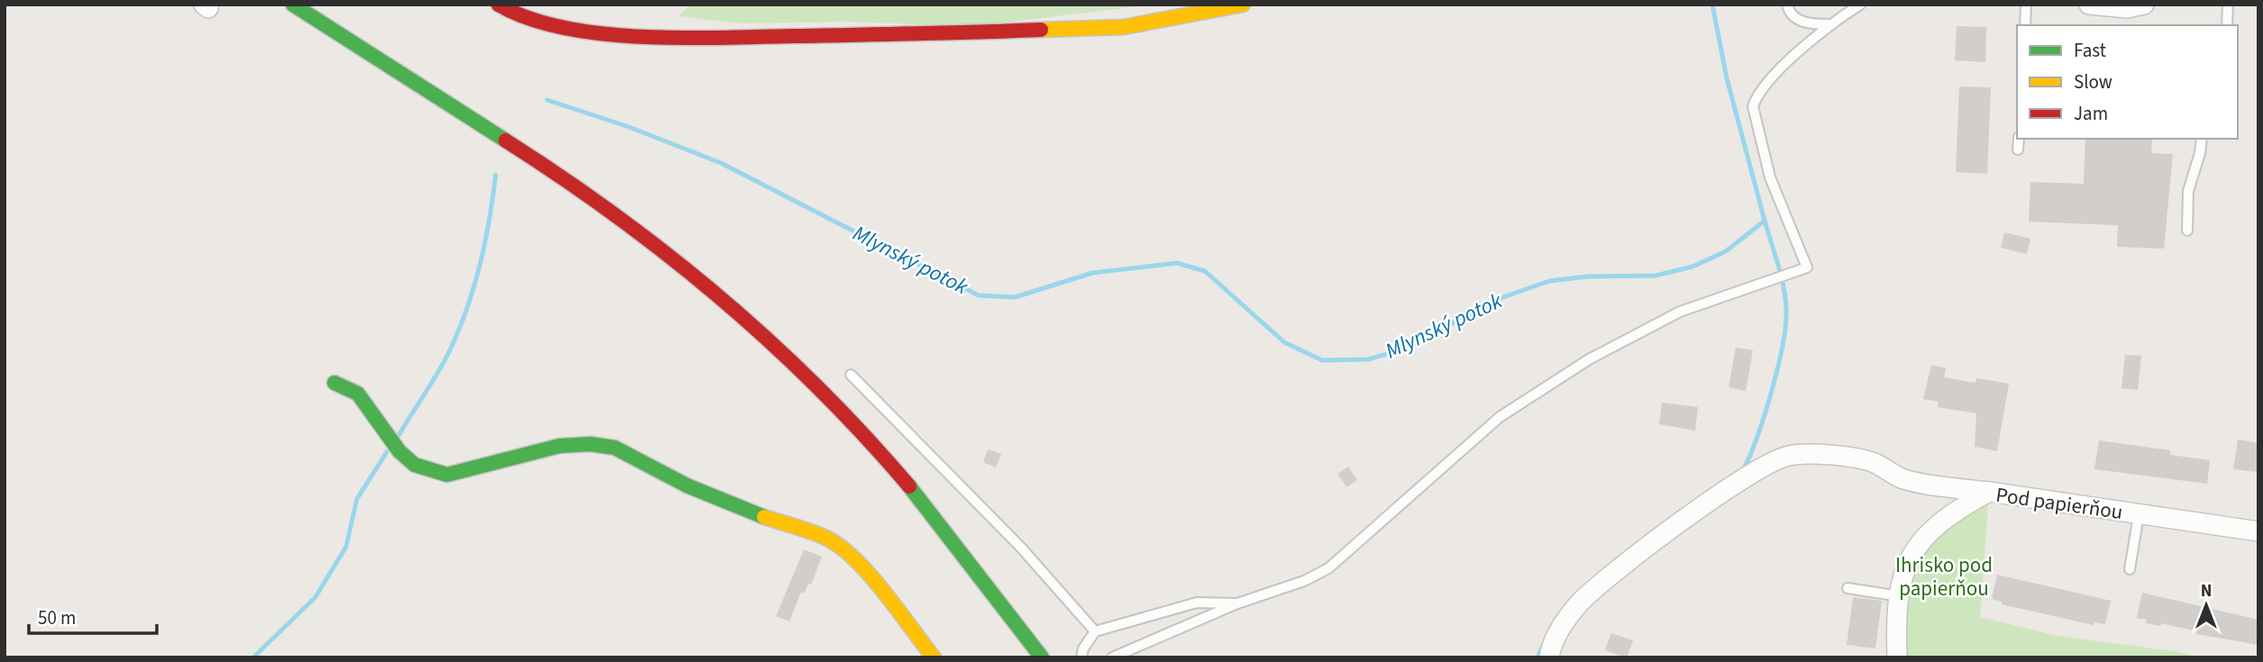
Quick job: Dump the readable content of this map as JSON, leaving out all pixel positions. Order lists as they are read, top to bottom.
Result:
{
  "streets": {
    "street": ["Pod papierňou"]
  },
  "water": ["Mlynský potok"],
  "parks": ["Ihrisko pod papierňou"],
  "legend": ["Fast", "Slow", "Jam"],
  "scale_bar": "50 m",
  "north": "top"
}
